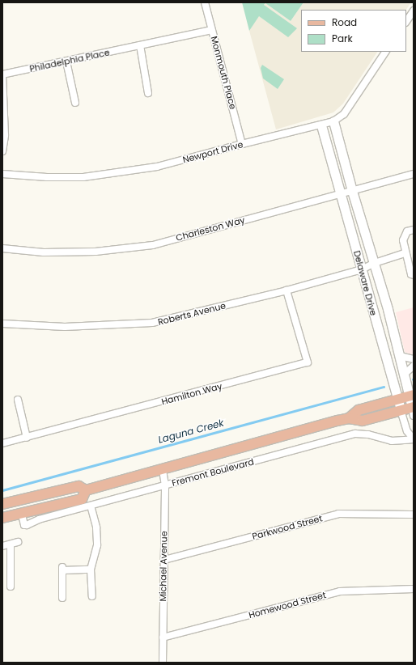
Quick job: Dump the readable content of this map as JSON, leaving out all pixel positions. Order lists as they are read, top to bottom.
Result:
{
  "streets": {
    "main road": ["Fremont Boulevard"],
    "street": [
      "Philadelphia Place",
      "Monmouth Place",
      "Newport Drive",
      "Charleston Way",
      "Delaware Drive",
      "Roberts Avenue",
      "Hamilton Way",
      "Parkwood Street",
      "Michael Avenue",
      "Homewood Street"
    ]
  },
  "crossings": [
    ["Philadelphia Place", "Monmouth Place"],
    ["Monmouth Place", "Newport Drive"],
    ["Newport Drive", "Delaware Drive"],
    ["Charleston Way", "Delaware Drive"],
    ["Delaware Drive", "Roberts Avenue"],
    ["Delaware Drive", "Fremont Boulevard"],
    ["Roberts Avenue", "Hamilton Way"],
    ["Fremont Boulevard", "Michael Avenue"],
    ["Parkwood Street", "Michael Avenue"],
    ["Michael Avenue", "Homewood Street"]
  ],
  "water": ["Laguna Creek"],
  "legend": ["Road", "Park"]
}
